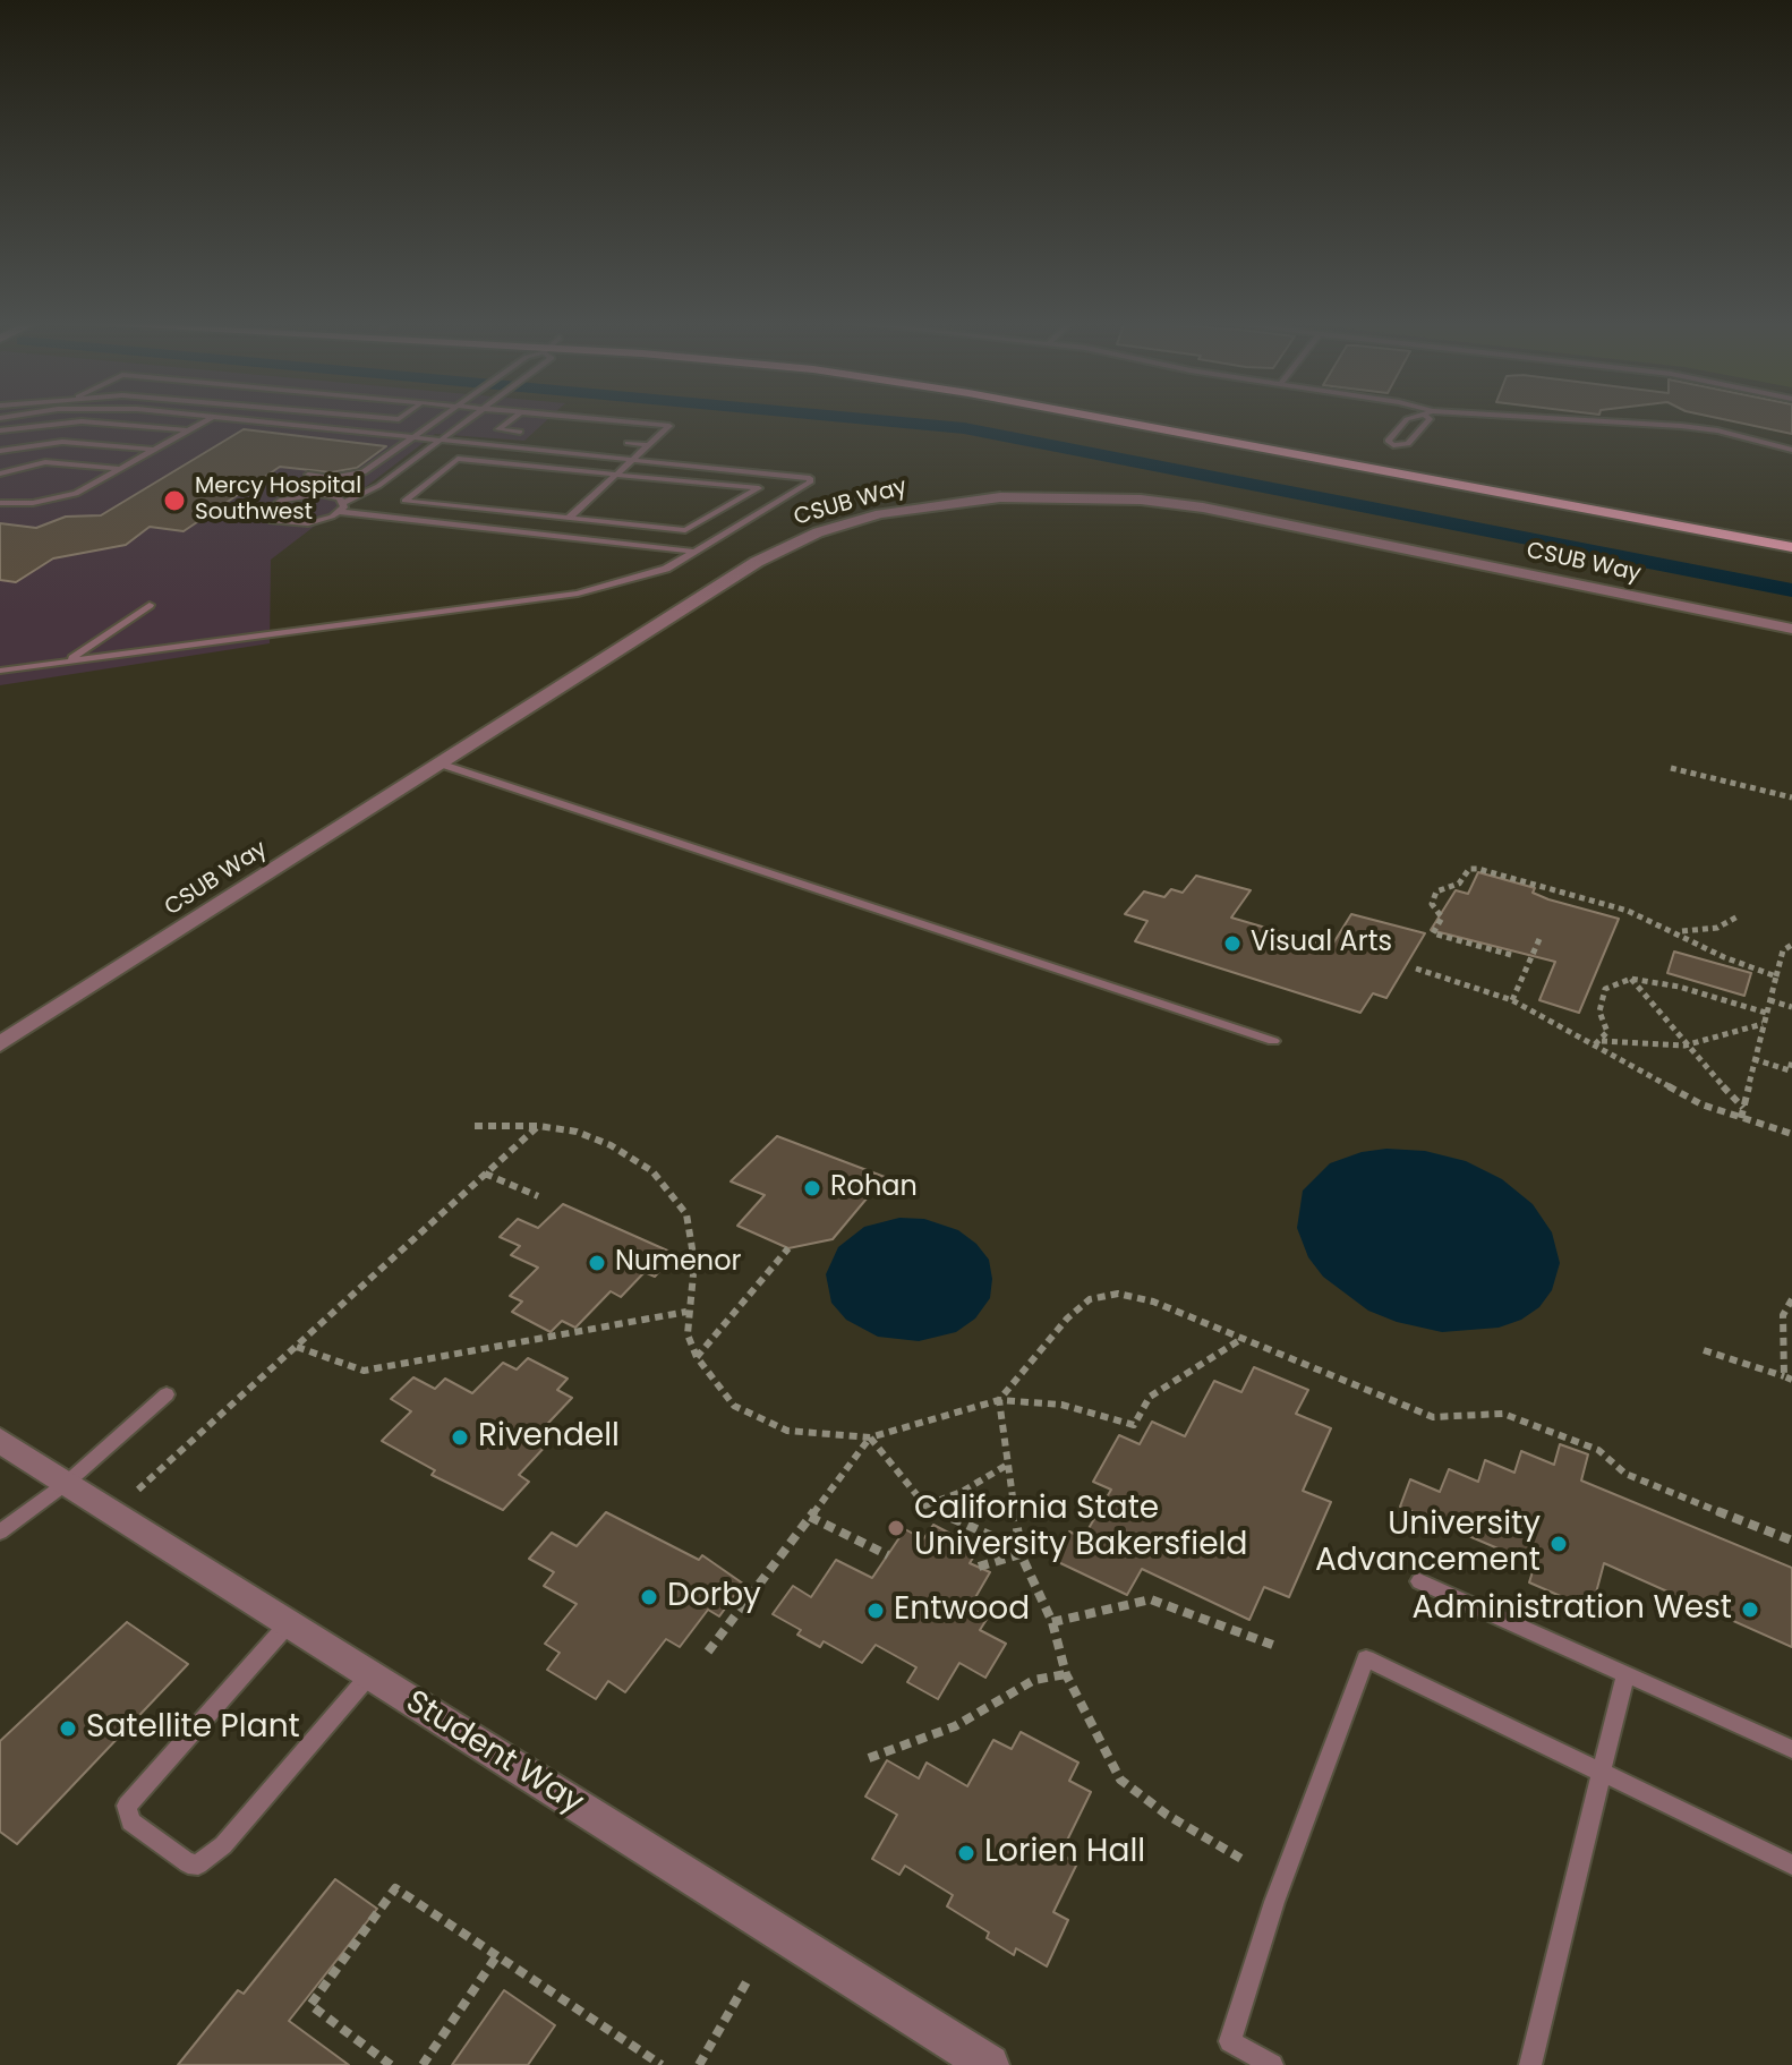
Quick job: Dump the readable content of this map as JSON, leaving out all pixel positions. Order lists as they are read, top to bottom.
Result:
{
  "streets": {
    "street": ["CSUB Way", "Student Way"]
  },
  "places": [
    "Mercy Hospital Southwest",
    "Visual Arts",
    "Rohan",
    "Numenor",
    "Rivendell",
    "California State University Bakersfield",
    "University Advancement",
    "Dorby",
    "Administration West",
    "Entwood",
    "Satellite Plant",
    "Lorien Hall"
  ]
}
